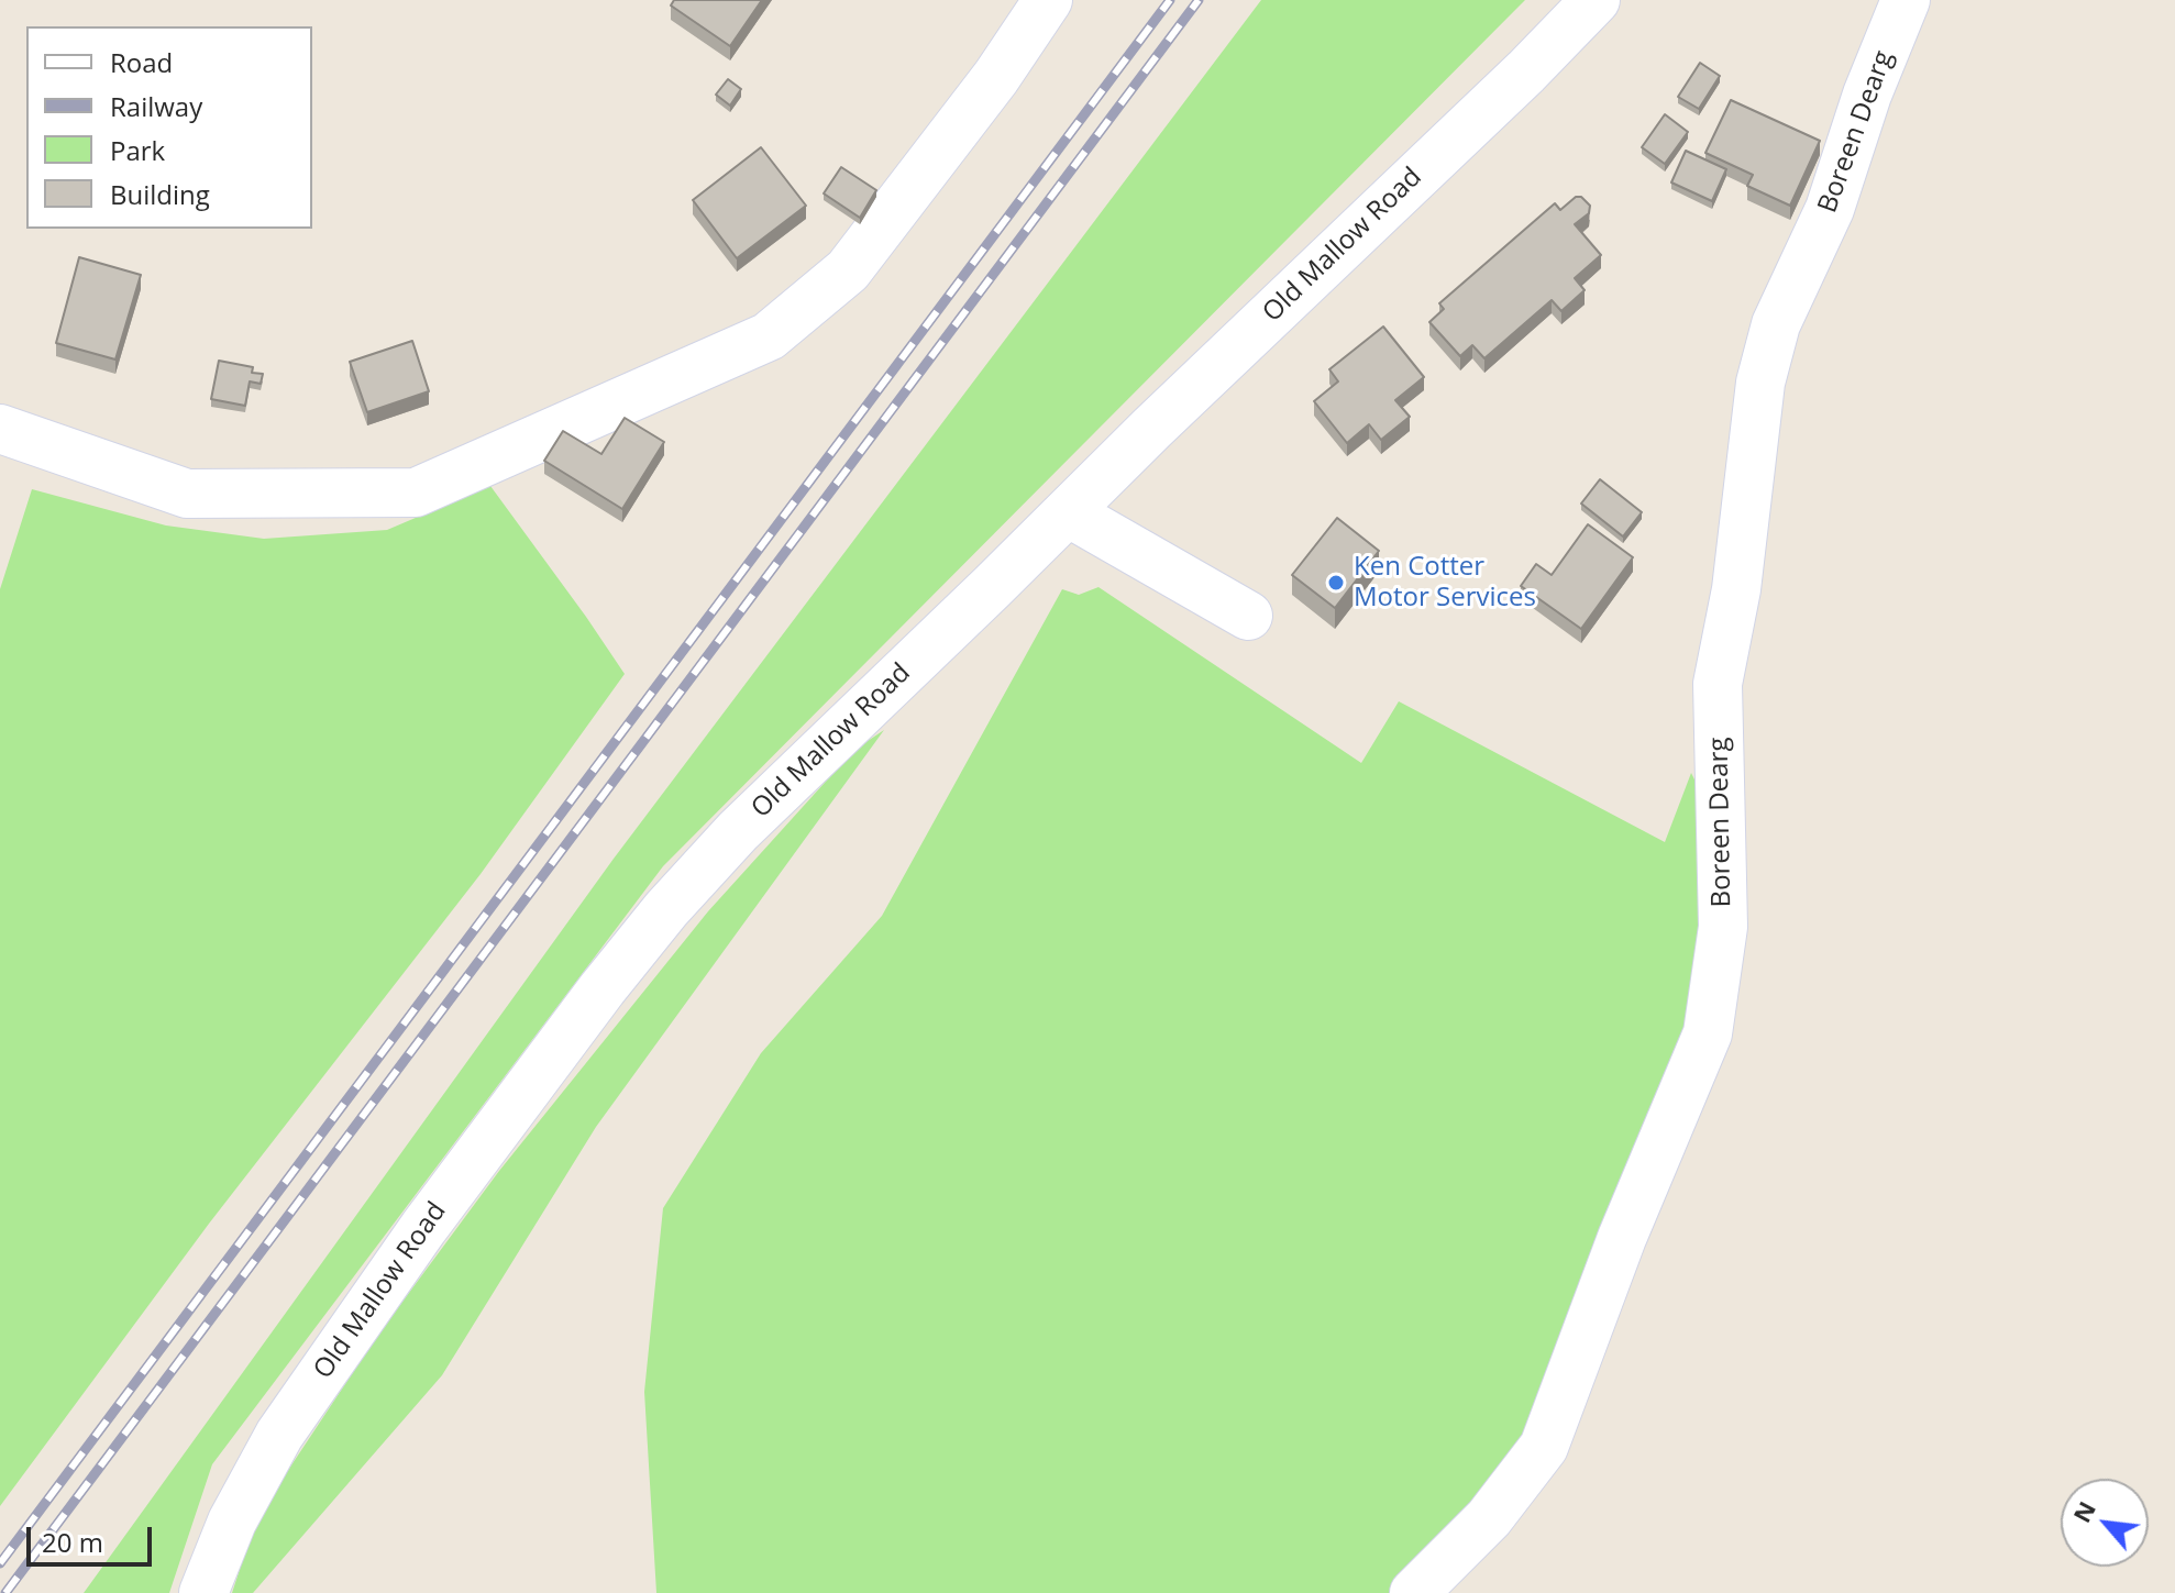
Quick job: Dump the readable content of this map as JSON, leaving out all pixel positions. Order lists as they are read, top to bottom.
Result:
{
  "streets": {
    "street": ["Boreen Dearg", "Old Mallow Road"]
  },
  "places": ["Ken Cotter Motor Services"],
  "legend": [
    "Road",
    "Railway",
    "Park",
    "Building"
  ],
  "scale_bar": "20 m",
  "north": "top left"
}
